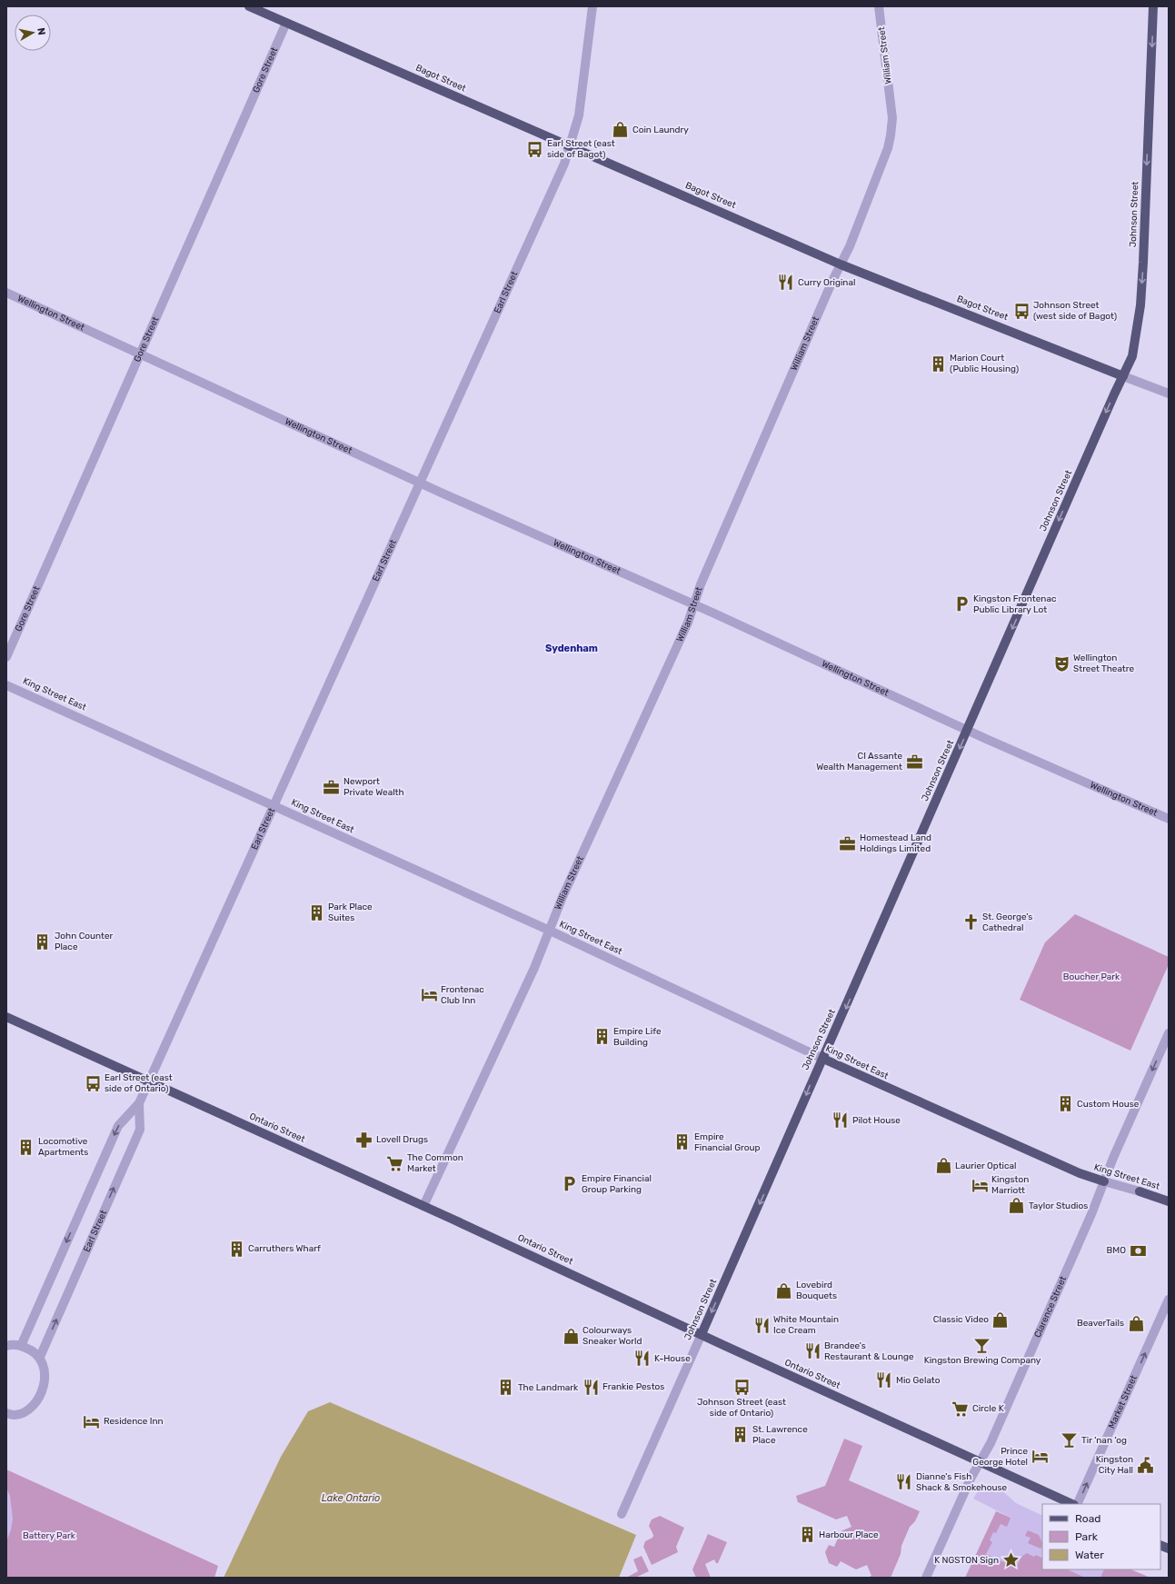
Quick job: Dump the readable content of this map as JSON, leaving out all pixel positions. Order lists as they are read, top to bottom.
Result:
{
  "streets": {
    "main road": [
      "Bagot Street",
      "Johnson Street",
      "King Street East",
      "Ontario Street"
    ],
    "street": [
      "William Street",
      "Gore Street",
      "Earl Street",
      "Wellington Street",
      "Clarence Street",
      "Market Street"
    ]
  },
  "crossings": [
    ["William Street", "Bagot Street"],
    ["William Street", "Wellington Street"],
    ["William Street", "King Street East"],
    ["William Street", "Ontario Street"],
    ["Gore Street", "Bagot Street"],
    ["Gore Street", "Wellington Street"],
    ["Bagot Street", "Johnson Street"],
    ["Bagot Street", "Earl Street"],
    ["Johnson Street", "Wellington Street"],
    ["Johnson Street", "King Street East"],
    ["Johnson Street", "Ontario Street"],
    ["Earl Street", "Wellington Street"],
    ["Earl Street", "King Street East"],
    ["Earl Street", "Ontario Street"],
    ["King Street East", "Clarence Street"],
    ["Ontario Street", "Clarence Street"]
  ],
  "one_way": ["Johnson Street", "Market Street"],
  "districts": ["Sydenham"],
  "water": ["Lake Ontario"],
  "parks": ["Boucher Park", "Battery Park"],
  "places": {
    "shop": [
      "Coin Laundry",
      "Laurier Optical",
      "Taylor Studios",
      "Lovebird Bouquets",
      "Classic Video",
      "BeaverTails",
      "Colourways Sneaker World"
    ],
    "bus stop": [
      "Earl Street (east side of Bagot)",
      "Johnson Street (west side of Bagot)",
      "Earl Street (east side of Ontario)",
      "Johnson Street (east side of Ontario)"
    ],
    "restaurant": [
      "Curry Original",
      "Pilot House",
      "White Mountain Ice Cream",
      "Brandee's Restaurant & Lounge",
      "K-House",
      "Mio Gelato",
      "Frankie Pestos",
      "Dianne's Fish Shack & Smokehouse"
    ],
    "building": [
      "Marion Court (Public Housing)",
      "Park Place Suites",
      "John Counter Place",
      "Empire Life Building",
      "Custom House",
      "Empire Financial Group",
      "Locomotive Apartments",
      "Carruthers Wharf",
      "The Landmark",
      "St. Lawrence Place",
      "Harbour Place"
    ],
    "parking": ["Kingston Frontenac Public Library Lot", "Empire Financial Group Parking"],
    "theatre": ["Wellington Street Theatre"],
    "office": ["CI Assante Wealth Management", "Newport Private Wealth", "Homestead Land Holdings Limited"],
    "church": ["St. George's Cathedral"],
    "hotel": [
      "Frontenac Club Inn",
      "Kingston Marriott",
      "Residence Inn",
      "Prince George Hotel"
    ],
    "pharmacy": ["Lovell Drugs"],
    "supermarket": ["The Common Market", "Circle K"],
    "bank": ["BMO"],
    "bar": ["Kingston Brewing Company", "Tir 'nan 'og"],
    "public building": ["Kingston City Hall"],
    "place": ["K NGSTON Sign"]
  },
  "legend": ["Road", "Park", "Water"],
  "north": "right"
}
